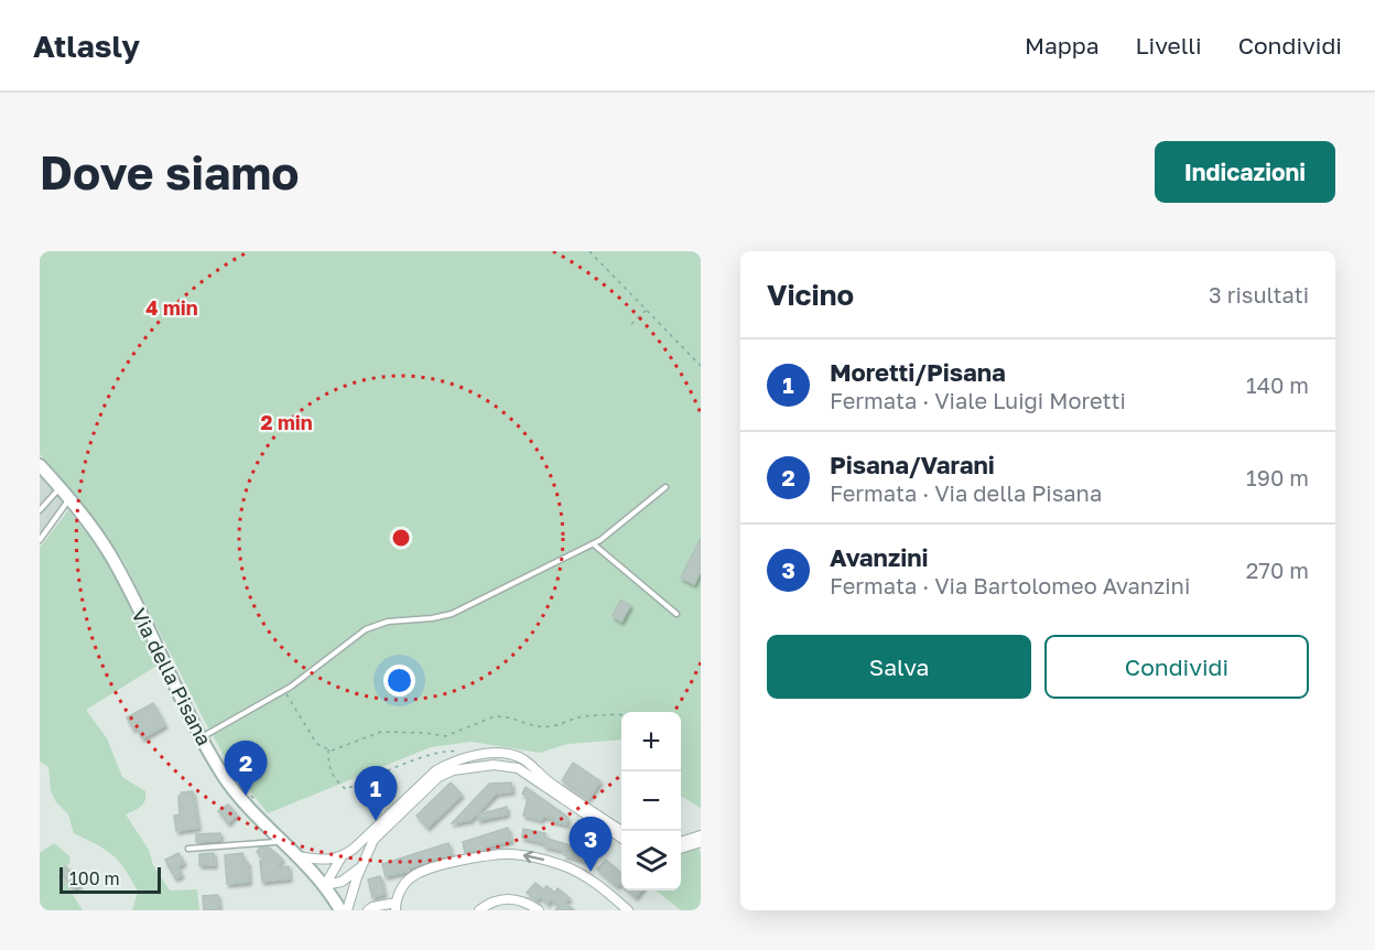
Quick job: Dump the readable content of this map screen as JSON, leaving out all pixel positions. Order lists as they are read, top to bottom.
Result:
{
  "streets": {
    "main road": ["Via della Pisana"]
  },
  "scale_bar": "100 m",
  "page": {
    "header": "Atlasly",
    "nav": ["Mappa", "Livelli", "Condividi"],
    "buttons": [
      "Indicazioni",
      ["Salva", "Condividi"]
    ],
    "title": "Dove siamo",
    "heading": ["Vicino", "3 risultati"],
    "list": [
      {
        "mark": "1",
        "name": "Moretti/Pisana",
        "note": "Fermata · Viale Luigi Moretti",
        "value": "140 m"
      },
      {
        "mark": "2",
        "name": "Pisana/Varani",
        "note": "Fermata · Via della Pisana",
        "value": "190 m"
      },
      {
        "mark": "3",
        "name": "Avanzini",
        "note": "Fermata · Via Bartolomeo Avanzini",
        "value": "270 m"
      }
    ],
    "map_buttons": ["+", "−"],
    "pins": ["2", "1", "3"],
    "scale": "100 m"
  },
  "rings": ["4 min", "2 min"]
}
